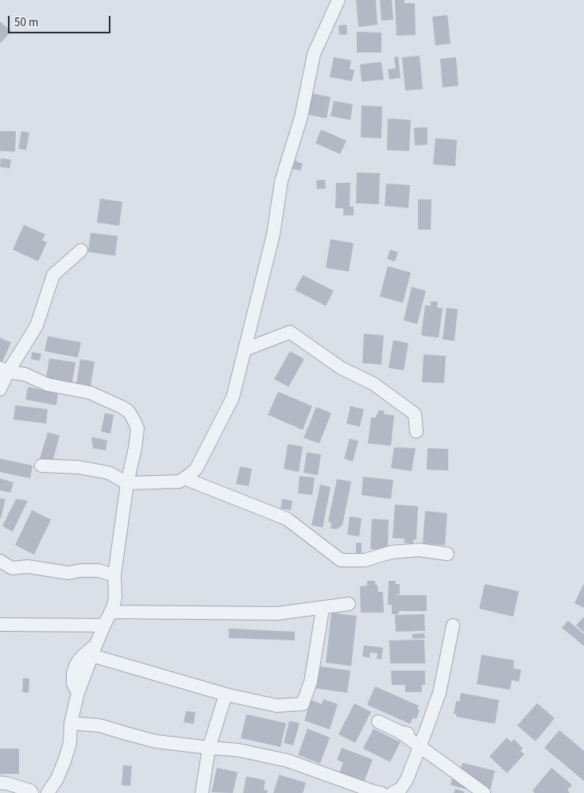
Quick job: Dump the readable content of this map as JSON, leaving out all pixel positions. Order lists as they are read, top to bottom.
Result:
{
  "scale_bar": "50 m"
}
